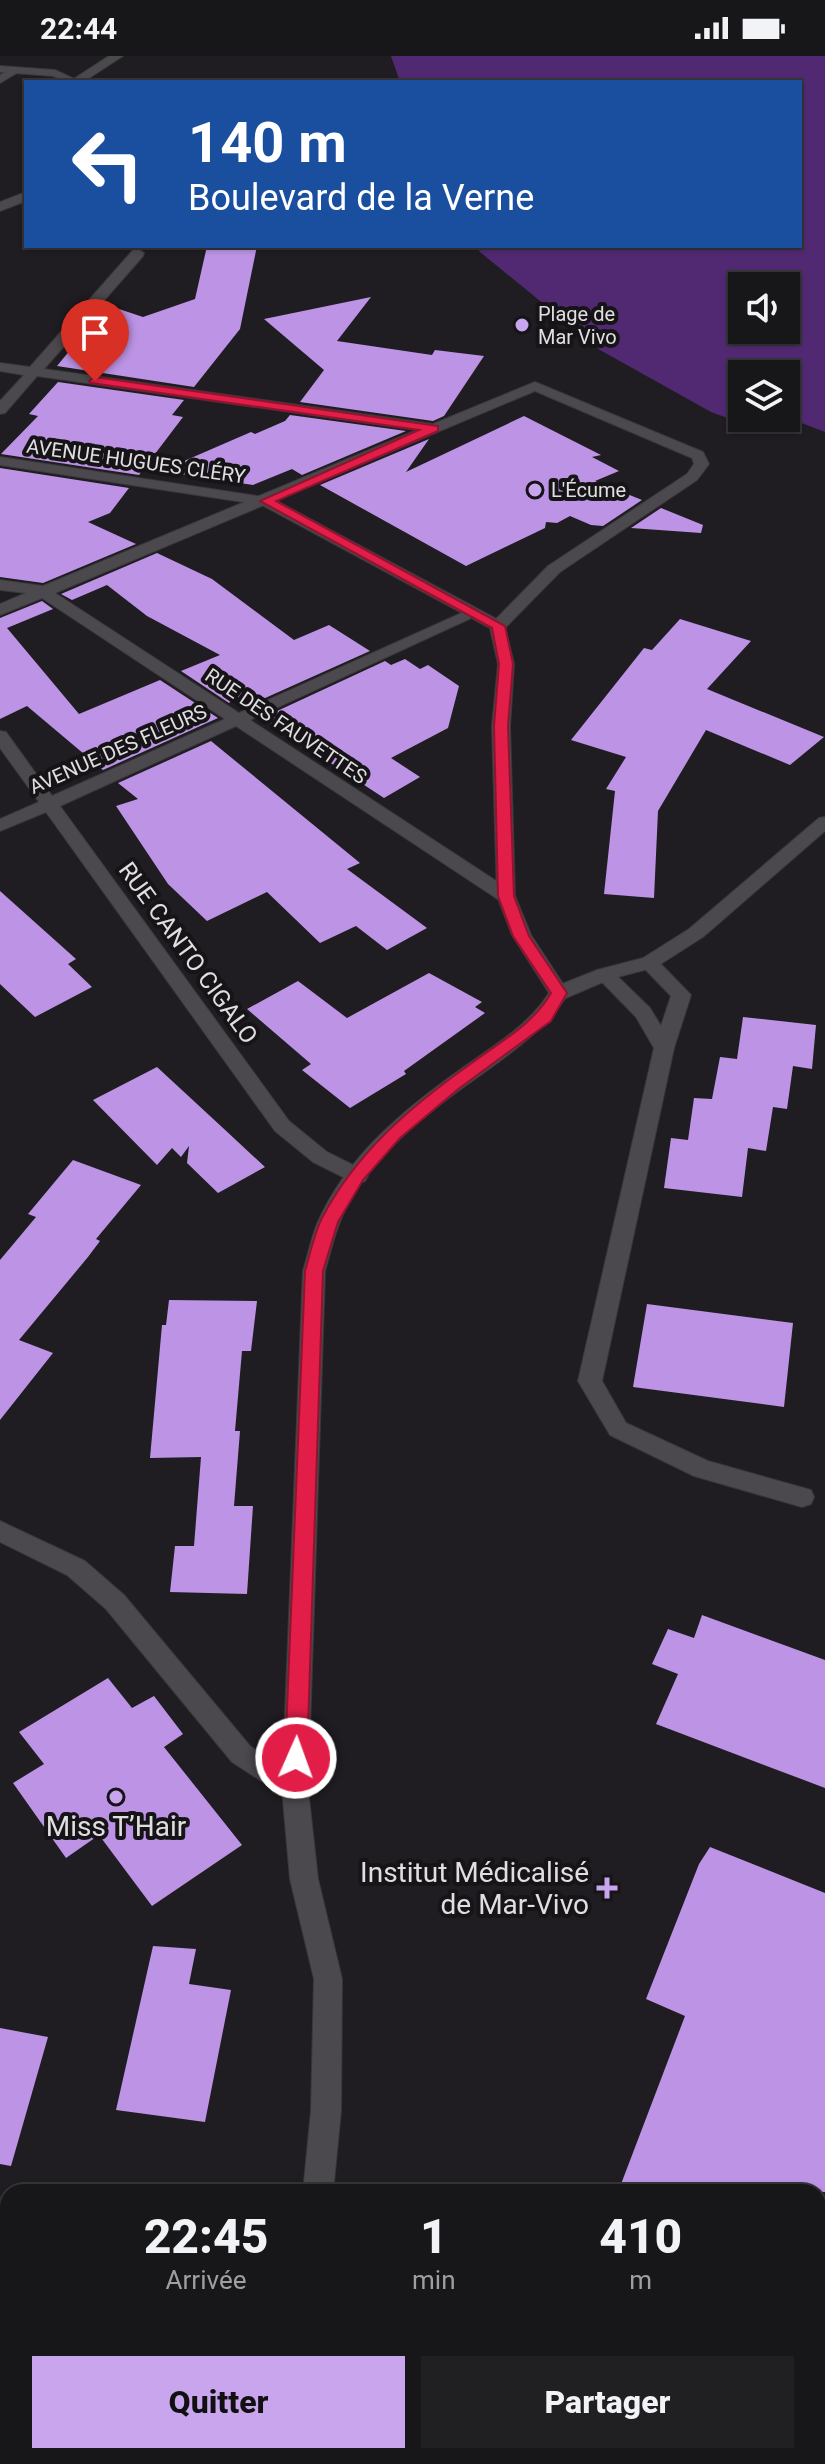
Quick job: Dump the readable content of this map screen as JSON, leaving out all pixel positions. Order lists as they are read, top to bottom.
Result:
{
  "streets": {
    "street": [
      "AVENUE HUGUES CLÉRY",
      "RUE DES FAUVETTES",
      "AVENUE DES FLEURS",
      "RUE CANTO CIGALO"
    ]
  },
  "crossings": [
    ["RUE DES FAUVETTES", "AVENUE DES FLEURS"],
    ["AVENUE DES FLEURS", "RUE CANTO CIGALO"]
  ],
  "places": {
    "other": ["Plage de Mar Vivo", "L'Écume", "Miss T’Hair"],
    "health": ["Institut Médicalisé de Mar-Vivo"]
  },
  "page": {
    "status": "22:44",
    "turn": ["140 m", "Boulevard de la Verne"],
    "eta": [
      "22:45",
      "Arrivée",
      "1",
      "min",
      "410",
      "m"
    ],
    "buttons": ["Quitter", "Partager"]
  }
}
